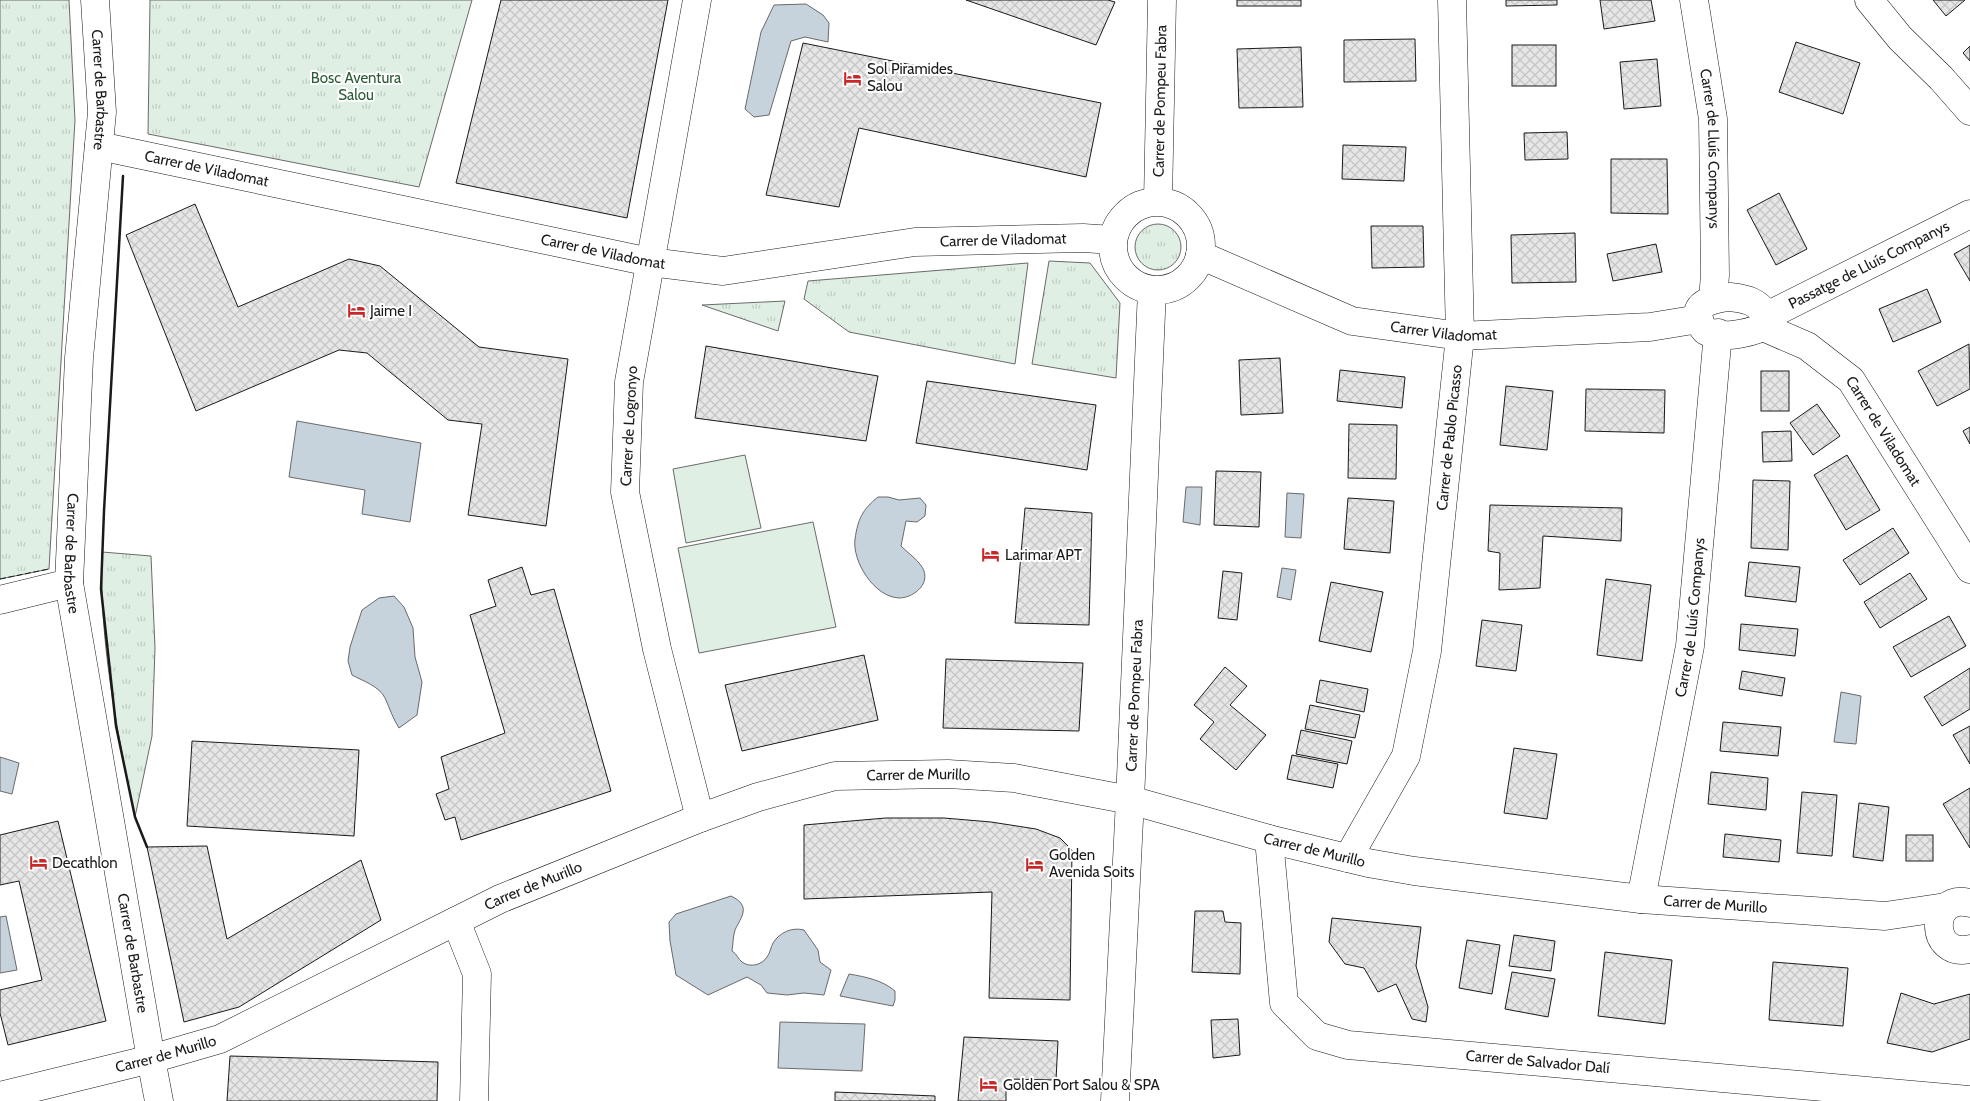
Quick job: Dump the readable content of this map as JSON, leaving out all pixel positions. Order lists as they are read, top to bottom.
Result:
{
  "streets": {
    "street": [
      "Carrer de Barbastre",
      "Carrer de Pompeu Fabra",
      "Carrer de Lluís Companys",
      "Carrer de Viladomat",
      "Passatge de Lluís Companys",
      "Carrer Viladomat",
      "Carrer de Logronyo",
      "Carrer de Pablo Picasso",
      "Carrer de Murillo",
      "Carrer de Salvador Dalí"
    ]
  },
  "crossings": [
    ["Carrer de Barbastre", "Carrer de Viladomat"],
    ["Carrer de Barbastre", "Carrer de Murillo"],
    ["Carrer de Pompeu Fabra", "Carrer de Viladomat"],
    ["Carrer de Pompeu Fabra", "Carrer Viladomat"],
    ["Carrer de Pompeu Fabra", "Carrer de Murillo"],
    ["Carrer de Lluís Companys", "Carrer de Viladomat"],
    ["Carrer de Lluís Companys", "Passatge de Lluís Companys"],
    ["Carrer de Lluís Companys", "Carrer Viladomat"],
    ["Carrer de Lluís Companys", "Carrer de Murillo"],
    ["Carrer de Viladomat", "Passatge de Lluís Companys"],
    ["Carrer de Viladomat", "Carrer Viladomat"],
    ["Carrer de Viladomat", "Carrer de Logronyo"],
    ["Passatge de Lluís Companys", "Carrer Viladomat"],
    ["Carrer Viladomat", "Carrer de Pablo Picasso"],
    ["Carrer de Logronyo", "Carrer de Murillo"],
    ["Carrer de Pablo Picasso", "Carrer de Murillo"],
    ["Carrer de Murillo", "Carrer de Salvador Dalí"]
  ],
  "parks": ["Bosc Aventura Salou"],
  "places": {
    "hotel": [
      "Sol Piramides Salou",
      "Jaime I",
      "Larimar APT",
      "Decathlon",
      "Golden Avenida Soits",
      "Golden Port Salou & SPA"
    ]
  }
}
